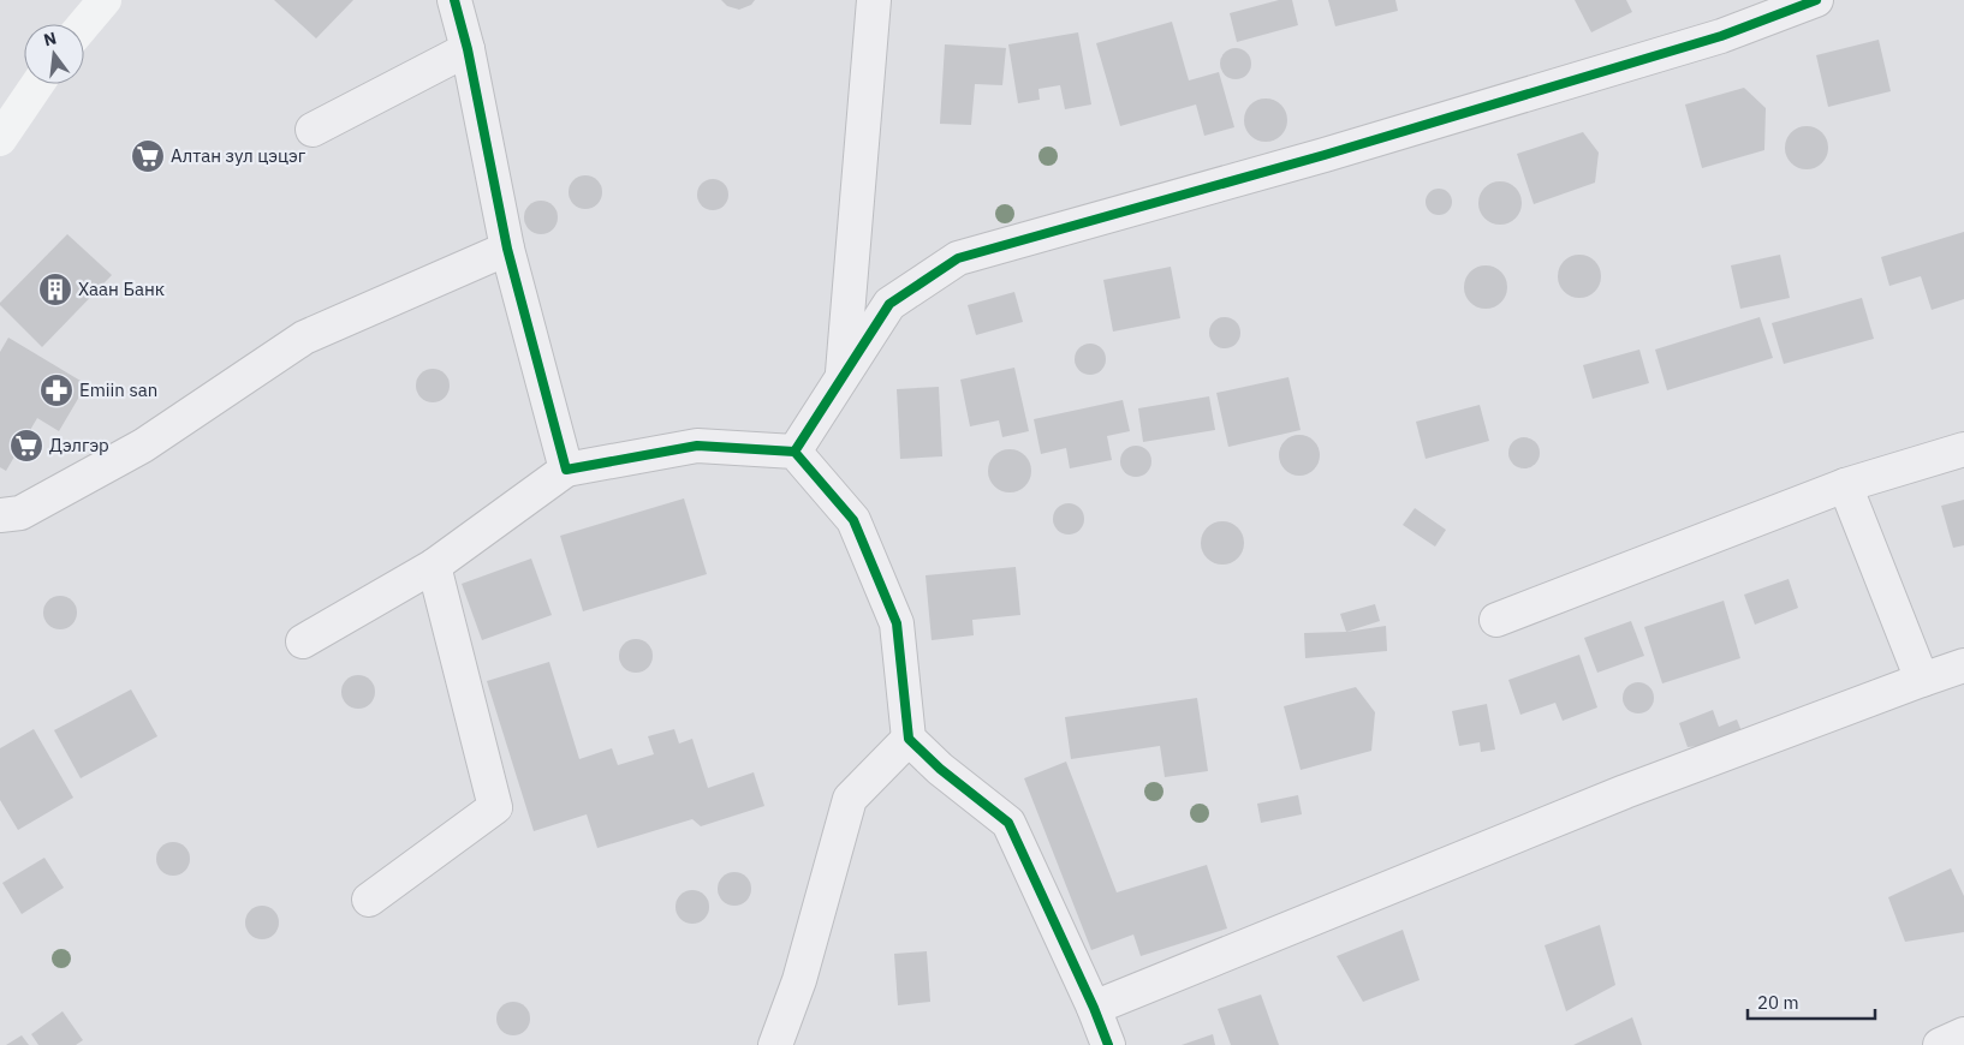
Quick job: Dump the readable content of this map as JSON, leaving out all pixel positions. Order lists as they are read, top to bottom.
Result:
{
  "places": {
    "supermarket": ["Алтан зул цэцэг", "Дэлгэр"],
    "building": ["Хаан Банк"],
    "pharmacy": ["Emiin san"]
  },
  "scale_bar": "20 m",
  "north": "top"
}
